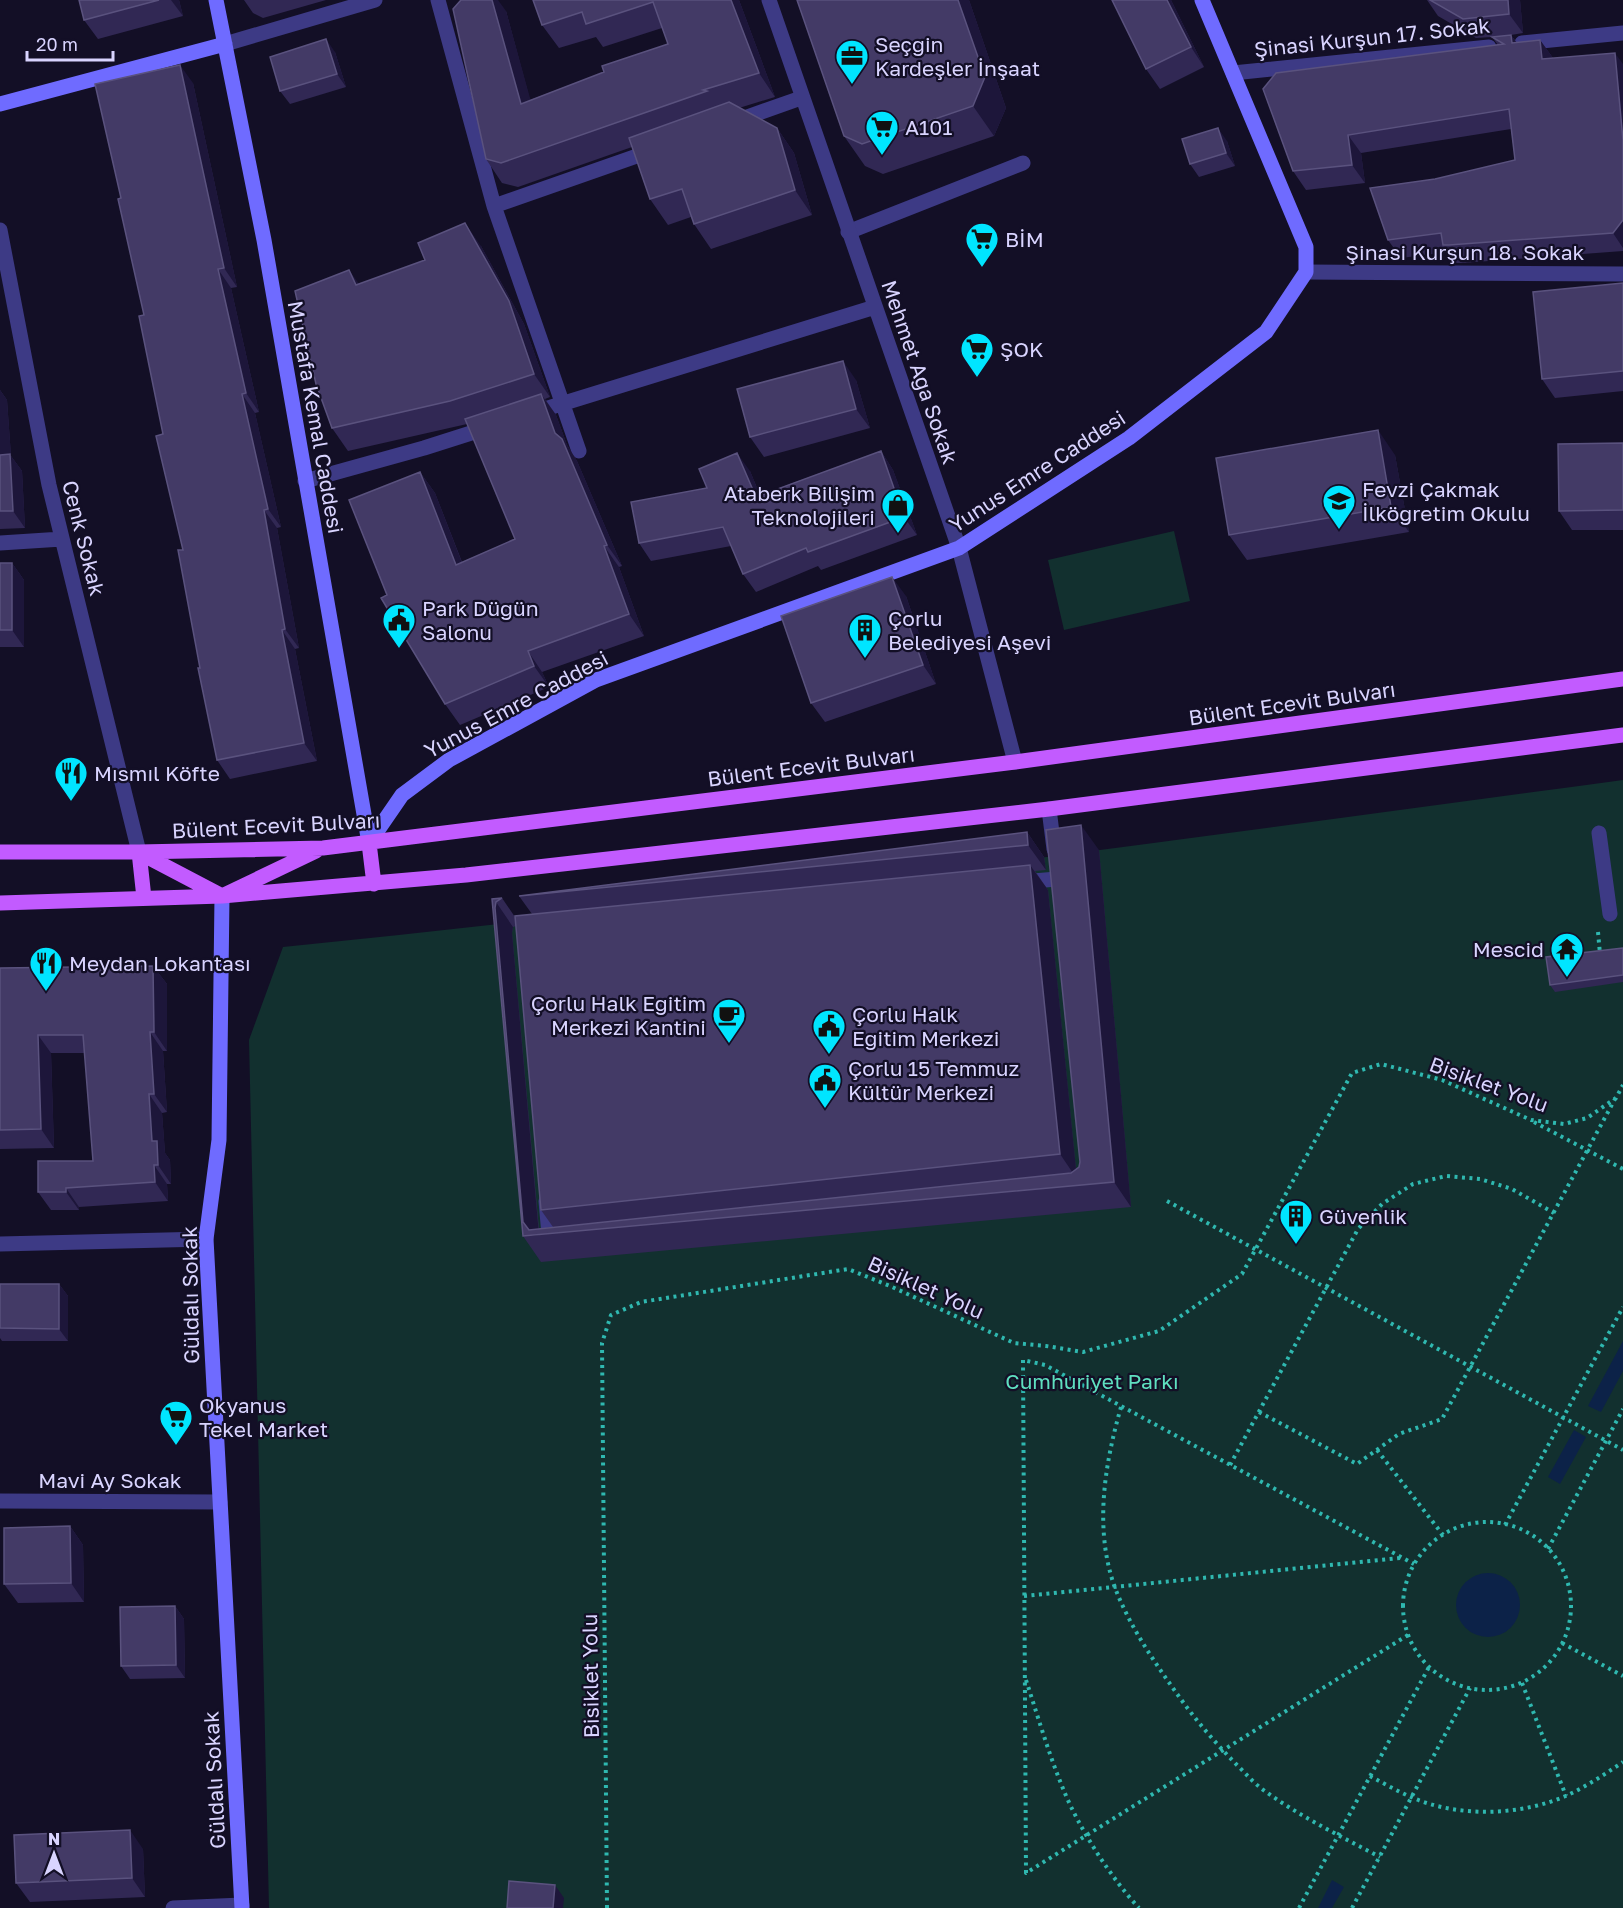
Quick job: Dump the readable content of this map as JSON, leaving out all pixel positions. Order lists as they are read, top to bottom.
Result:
{
  "streets": {
    "main road": ["Bülent Ecevit Bulvarı"],
    "street": [
      "Şinasi Kurşun 17. Sokak",
      "Şinasi Kurşun 18. Sokak",
      "Mehmet Ağa Sokak",
      "Mustafa Kemal Caddesi",
      "Yunus Emre Caddesi",
      "Cenk Sokak",
      "Güldalı Sokak",
      "Mavi Ay Sokak"
    ],
    "path": ["Bisiklet Yolu"]
  },
  "crossings": [
    ["Şinasi Kurşun 18. Sokak", "Yunus Emre Caddesi"],
    ["Mehmet Ağa Sokak", "Yunus Emre Caddesi"],
    ["Mehmet Ağa Sokak", "Bülent Ecevit Bulvarı"],
    ["Mustafa Kemal Caddesi", "Yunus Emre Caddesi"],
    ["Mustafa Kemal Caddesi", "Bülent Ecevit Bulvarı"],
    ["Yunus Emre Caddesi", "Bülent Ecevit Bulvarı"],
    ["Cenk Sokak", "Bülent Ecevit Bulvarı"],
    ["Güldalı Sokak", "Mavi Ay Sokak"]
  ],
  "parks": ["Cumhuriyet Parkı"],
  "places": {
    "office": ["Seçgin Kardeşler İnşaat"],
    "supermarket": [
      "A101",
      "BİM",
      "ŞOK",
      "Okyanus Tekel Market"
    ],
    "school or university": ["Fevzi Çakmak İlköğretim Okulu"],
    "shop": ["Ataberk Bilişim Teknolojileri"],
    "public building": ["Park Düğün Salonu", "Çorlu Halk Eğitim Merkezi", "Çorlu 15 Temmuz Kültür Merkezi"],
    "building": ["Çorlu Belediyesi Aşevi", "Güvenlik"],
    "restaurant": ["Mısmıl Köfte", "Meydan Lokantası"],
    "temple": ["Mescid"],
    "cafe": ["Çorlu Halk Eğitim Merkezi Kantini"]
  },
  "scale_bar": "20 m",
  "north": "top"
}
